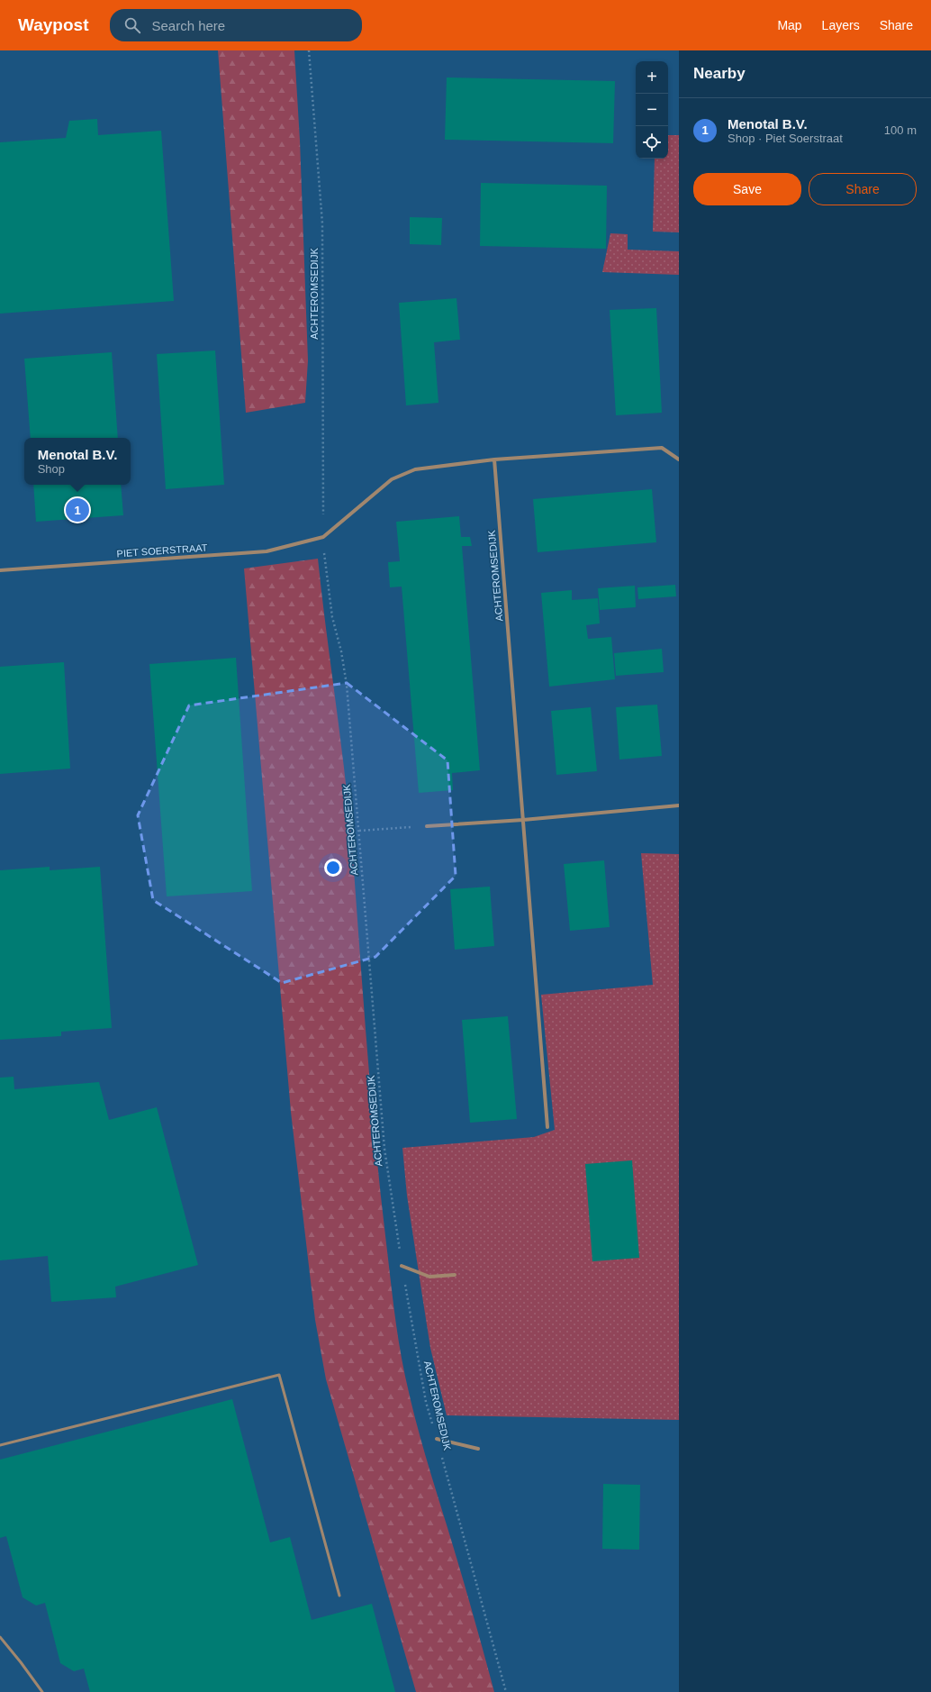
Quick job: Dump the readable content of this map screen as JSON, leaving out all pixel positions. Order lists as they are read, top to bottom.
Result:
{
  "streets": {
    "street": ["ACHTEROMSEDIJK", "PIET SOERSTRAAT"]
  },
  "crossings": [
    ["ACHTEROMSEDIJK", "PIET SOERSTRAAT"]
  ],
  "page": {
    "header": "Waypost",
    "search": "Search here",
    "nav": ["Map", "Layers", "Share"],
    "heading": "Nearby",
    "map_buttons": ["+", "−"],
    "list": [
      {
        "mark": "1",
        "name": "Menotal B.V.",
        "note": "Shop · Piet Soerstraat",
        "value": "100 m"
      }
    ],
    "buttons": ["Save", "Share"],
    "popup": ["Menotal B.V.", "Shop"],
    "pins": "1"
  }
}
